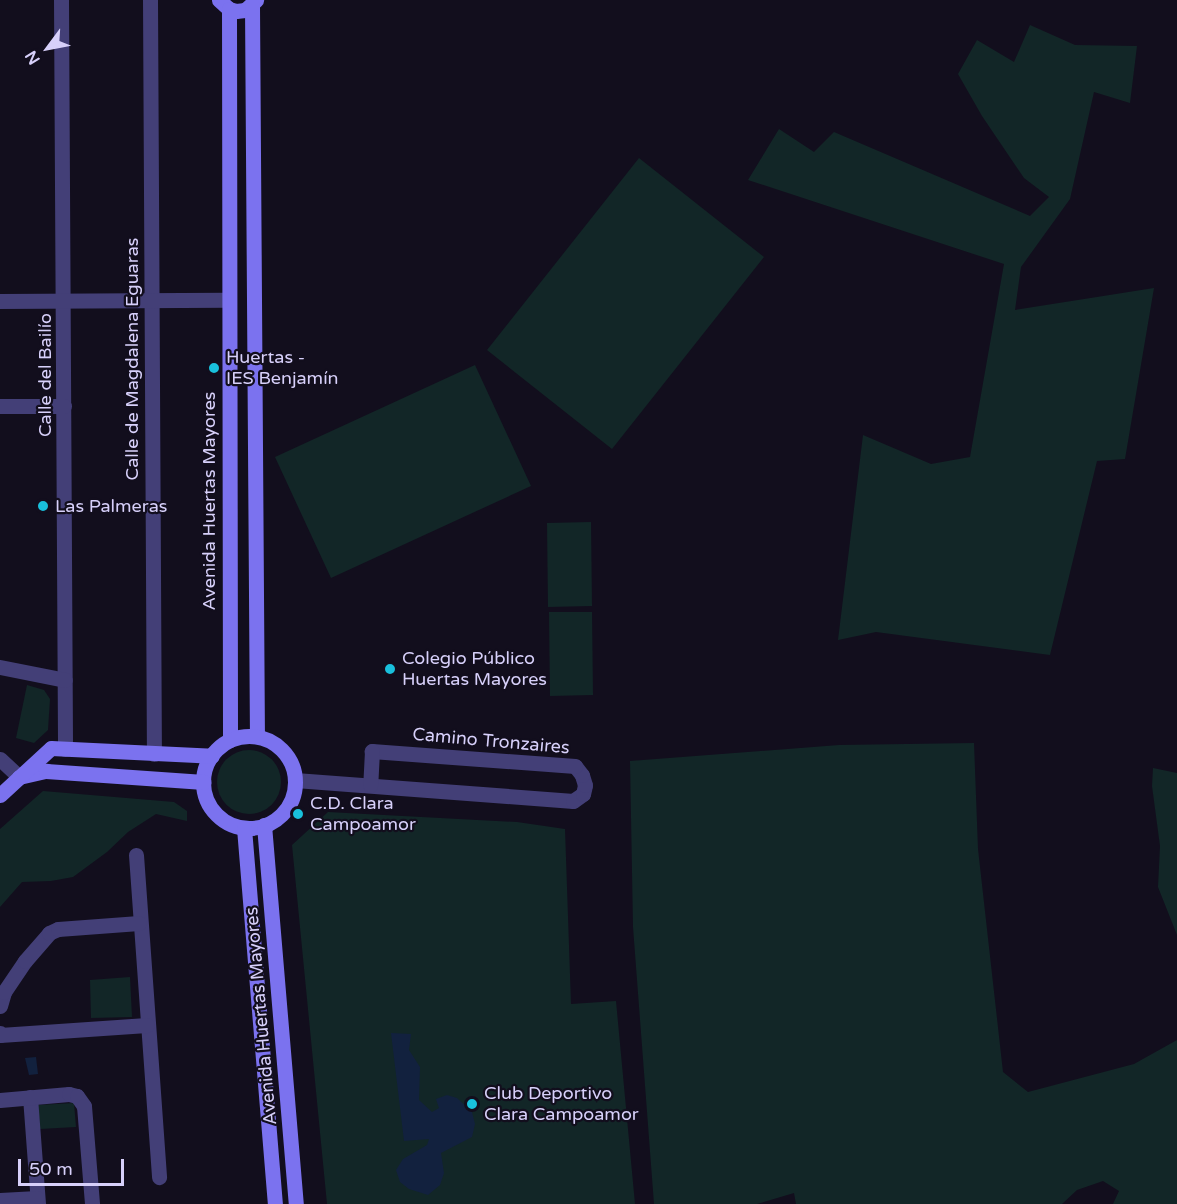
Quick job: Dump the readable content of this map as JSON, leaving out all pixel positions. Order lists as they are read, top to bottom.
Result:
{
  "streets": {
    "street": [
      "Calle de Magdalena Eguaras",
      "Calle del Bailío",
      "Avenida Huertas Mayores",
      "Camino Tronzaires"
    ]
  },
  "crossings": [
    ["Avenida Huertas Mayores", "Camino Tronzaires"]
  ],
  "places": [
    "Huertas - IES Benjamín",
    "Las Palmeras",
    "Colegio Público Huertas Mayores",
    "C.D. Clara Campoamor",
    "Club Deportivo Clara Campoamor"
  ],
  "scale_bar": "50 m",
  "north": "bottom left"
}
